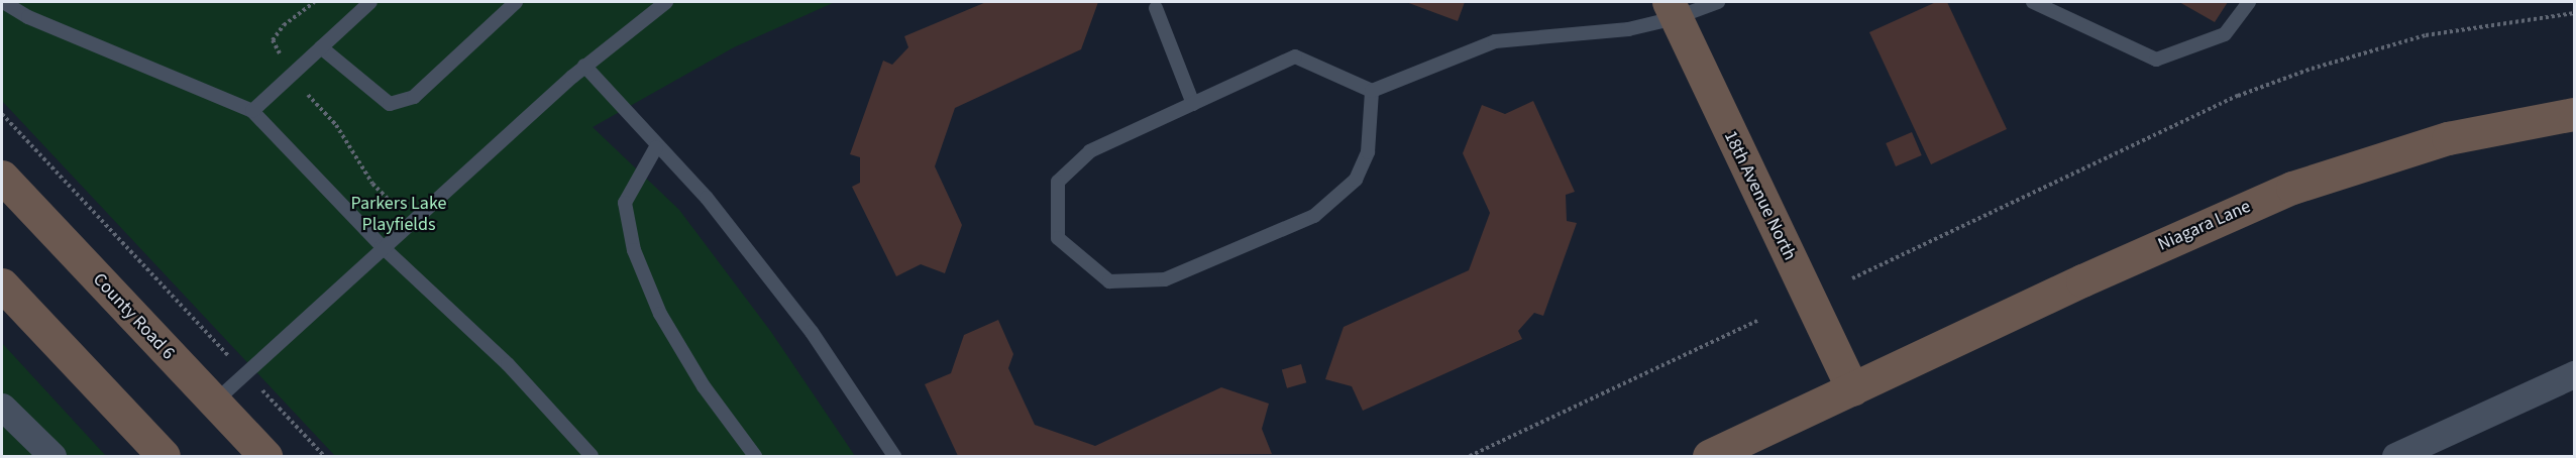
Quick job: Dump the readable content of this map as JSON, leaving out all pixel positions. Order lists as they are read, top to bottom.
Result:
{
  "streets": {
    "street": ["18th Avenue North", "Niagara Lane", "County Road 6"]
  },
  "crossings": [
    ["18th Avenue North", "Niagara Lane"]
  ],
  "parks": ["Parkers Lake Playfields"]
}
